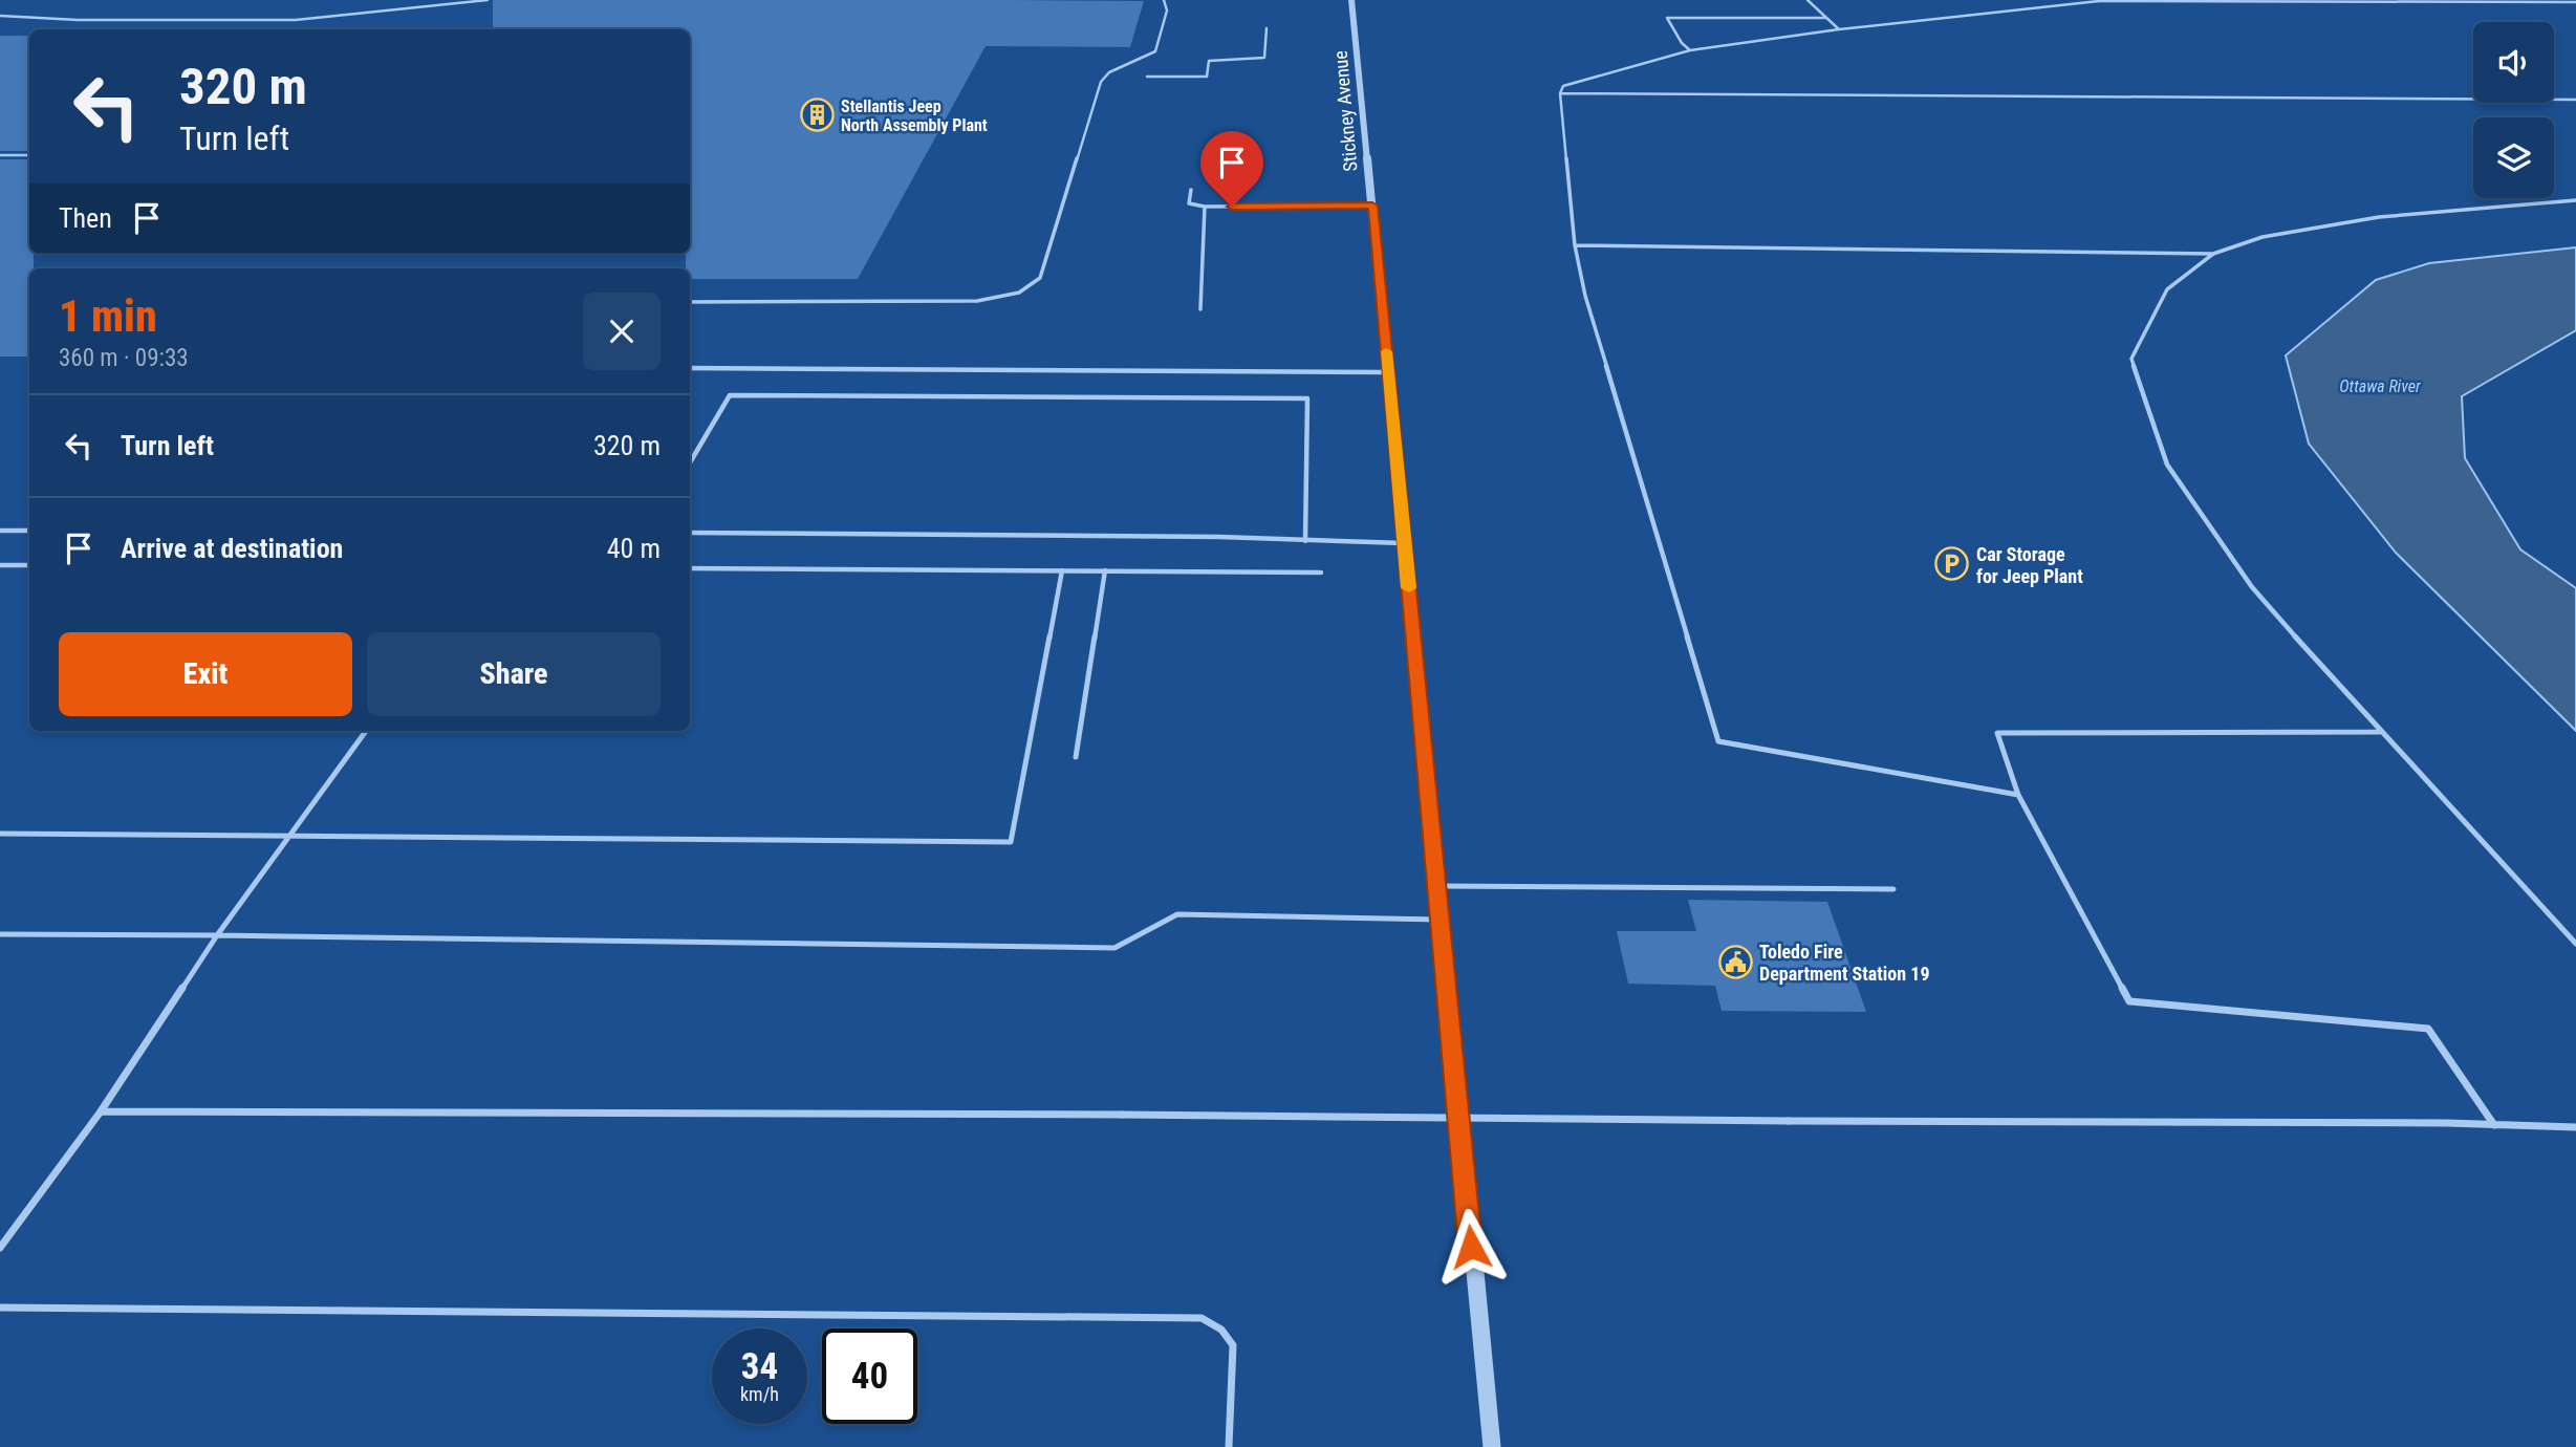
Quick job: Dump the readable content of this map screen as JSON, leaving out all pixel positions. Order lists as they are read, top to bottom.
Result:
{
  "streets": {
    "street": ["Stickney Avenue"]
  },
  "water": ["Ottawa River"],
  "places": {
    "building": ["Stellantis Jeep North Assembly Plant"],
    "parking": ["Car Storage for Jeep Plant"],
    "public building": ["Toledo Fire Department Station 19"]
  },
  "page": {
    "turn": ["320 m", "Turn left"],
    "then": "Then",
    "heading": ["1 min", "360 m · 09:33"],
    "list": [
      {
        "name": "Turn left",
        "value": "320 m"
      },
      {
        "name": "Arrive at destination",
        "value": "40 m"
      }
    ],
    "buttons": ["Exit", "Share"],
    "speed": "34 km/h",
    "limit": "40"
  }
}
